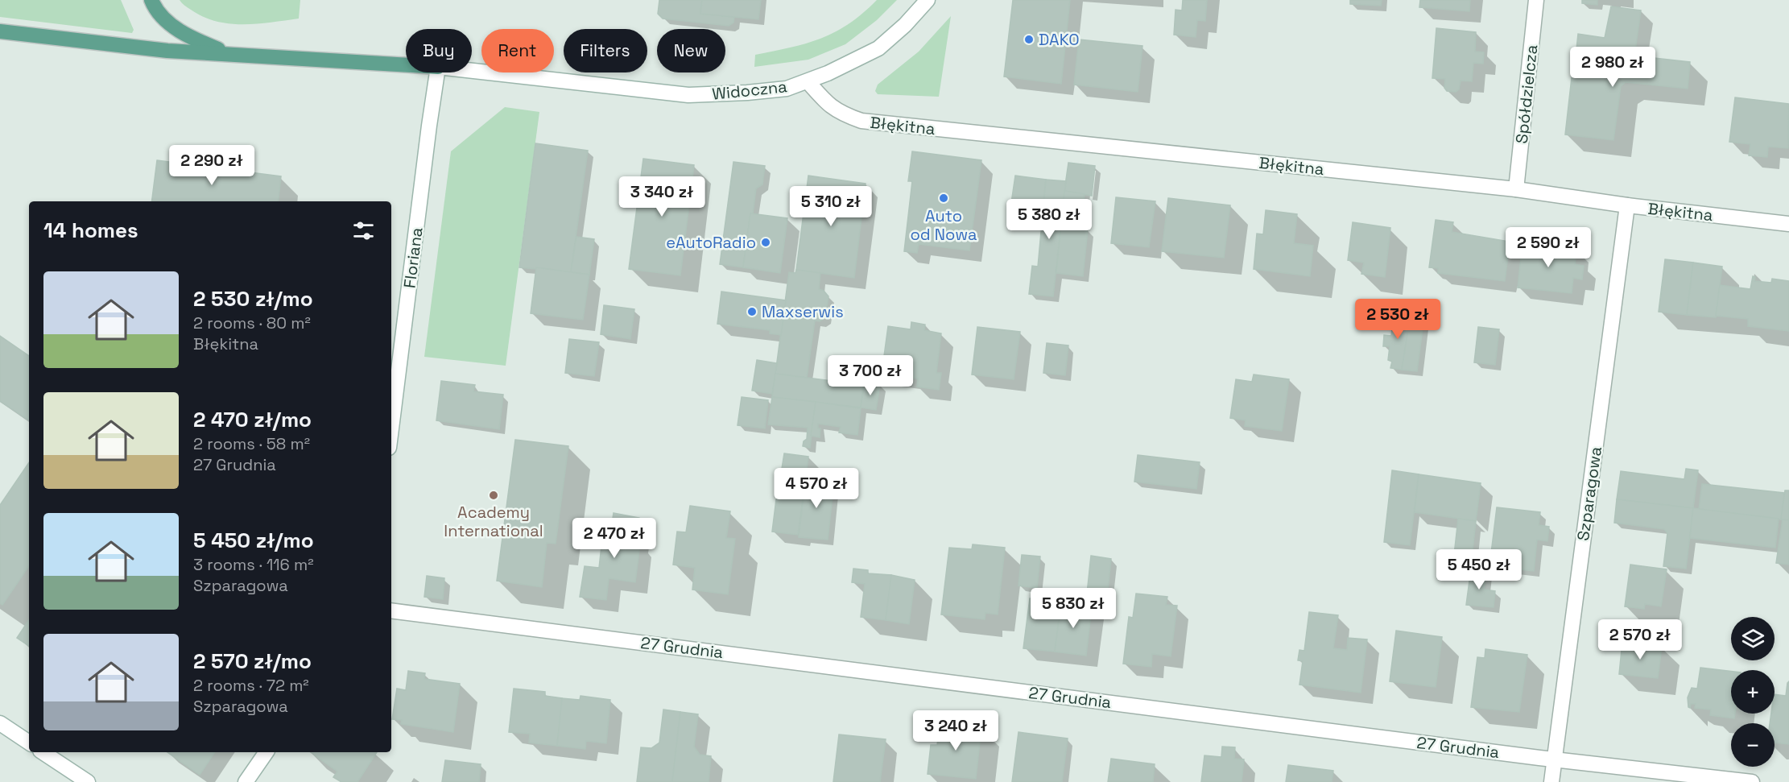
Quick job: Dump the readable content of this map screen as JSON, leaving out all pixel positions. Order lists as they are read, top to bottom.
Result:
{
  "streets": {
    "street": [
      "Widoczna",
      "Spółdzielcza",
      "Błękitna",
      "Floriana",
      "Szparagowa",
      "27 Grudnia"
    ]
  },
  "crossings": [
    ["Widoczna", "Błękitna"],
    ["Spółdzielcza", "Błękitna"],
    ["Błękitna", "Szparagowa"],
    ["Szparagowa", "27 Grudnia"]
  ],
  "places": [
    "DAKO",
    "Auto od Nowa",
    "eAutoRadio",
    "Maxserwis",
    "Academy International"
  ],
  "page": {
    "chip": [
      "Buy",
      "Rent",
      "Filters",
      "New"
    ],
    "price": [
      "2 980 zł",
      "2 290 zł",
      "3 340 zł",
      "5 310 zł",
      "5 380 zł",
      "2 590 zł",
      "2 530 zł",
      "3 700 zł",
      "4 570 zł",
      "2 470 zł",
      "5 450 zł",
      "5 830 zł",
      "2 570 zł",
      "3 240 zł"
    ],
    "heading": "14 homes",
    "list": [
      {
        "name": "2 530 zł/mo",
        "note": "2 rooms · 80 m² · Błękitna"
      },
      {
        "name": "2 470 zł/mo",
        "note": "2 rooms · 58 m² · 27 Grudnia"
      },
      {
        "name": "5 450 zł/mo",
        "note": "3 rooms · 116 m² · Szparagowa"
      },
      {
        "name": "2 570 zł/mo",
        "note": "2 rooms · 72 m² · Szparagowa"
      }
    ],
    "map_buttons": ["+", "−"]
  }
}
